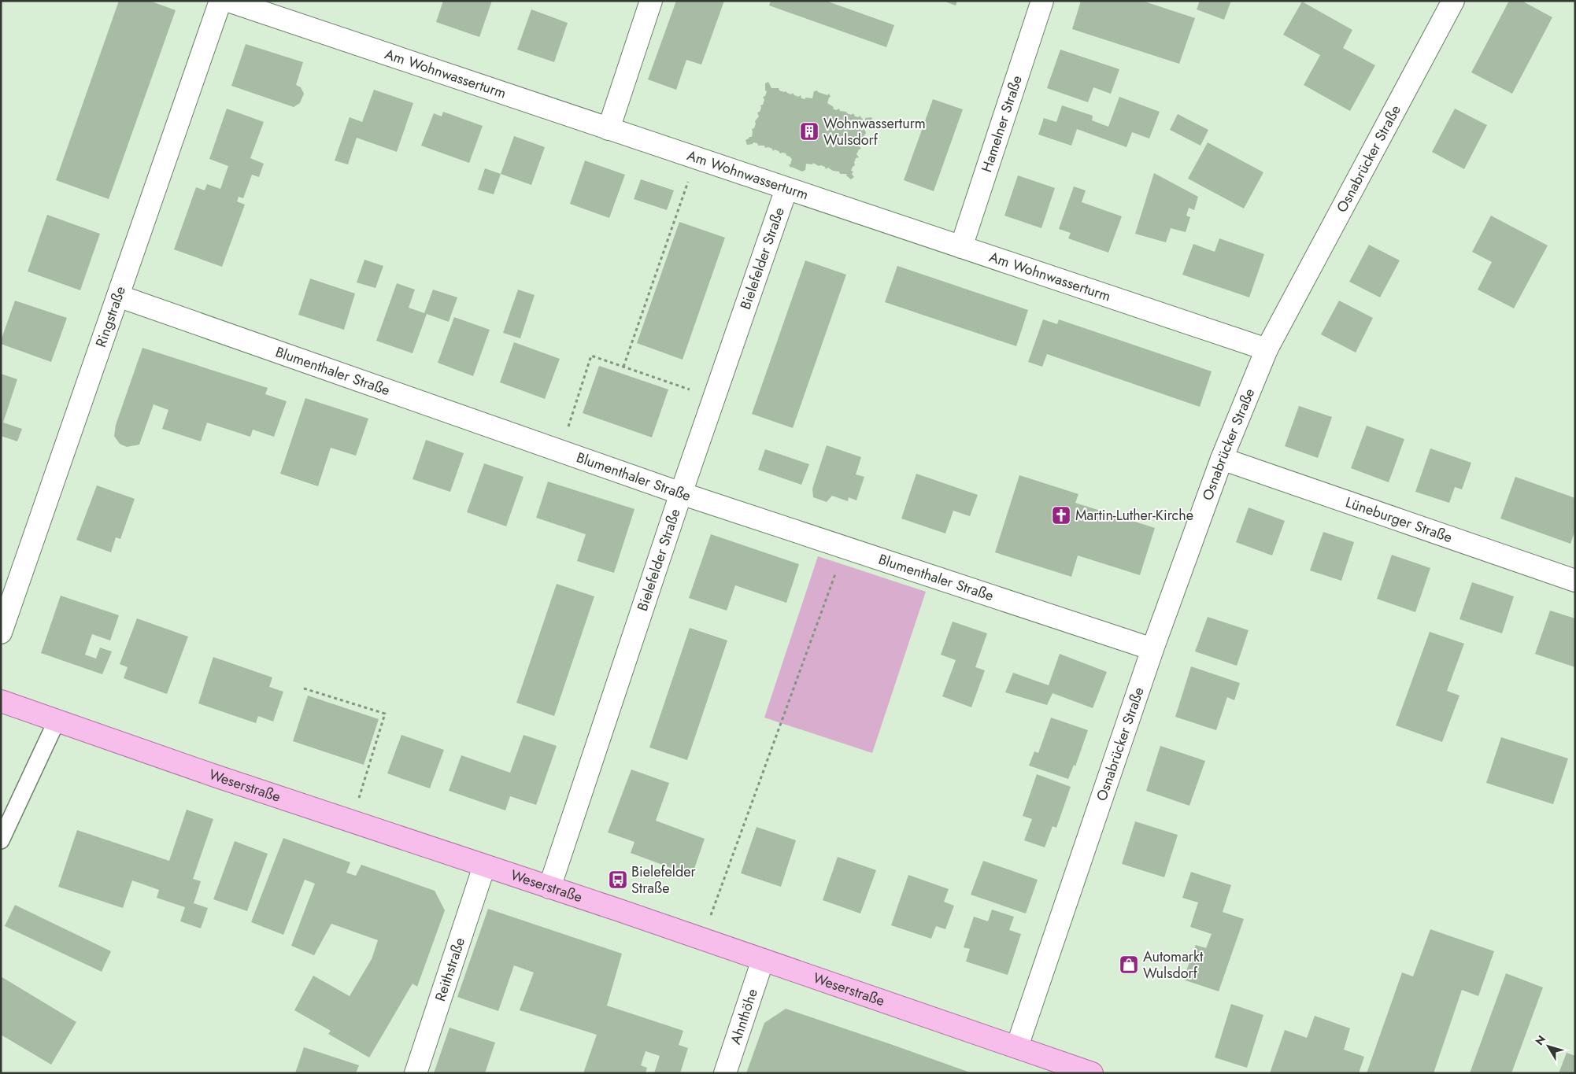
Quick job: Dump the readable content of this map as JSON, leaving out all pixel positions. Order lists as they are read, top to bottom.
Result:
{
  "streets": {
    "main road": ["Weserstraße"],
    "street": [
      "Am Wohnwasserturm",
      "Hamelner Straße",
      "Osnabrücker Straße",
      "Bielefelder Straße",
      "Ringstraße",
      "Blumenthaler Straße",
      "Lüneburger Straße",
      "Reithstraße",
      "Ahnthöhe"
    ]
  },
  "crossings": [
    ["Am Wohnwasserturm", "Hamelner Straße"],
    ["Am Wohnwasserturm", "Osnabrücker Straße"],
    ["Am Wohnwasserturm", "Bielefelder Straße"],
    ["Osnabrücker Straße", "Blumenthaler Straße"],
    ["Osnabrücker Straße", "Lüneburger Straße"],
    ["Osnabrücker Straße", "Weserstraße"],
    ["Bielefelder Straße", "Blumenthaler Straße"],
    ["Bielefelder Straße", "Weserstraße"],
    ["Ringstraße", "Blumenthaler Straße"],
    ["Weserstraße", "Reithstraße"],
    ["Weserstraße", "Ahnthöhe"]
  ],
  "places": {
    "building": ["Wohnwasserturm Wulsdorf"],
    "church": ["Martin-Luther-Kirche"],
    "bus stop": ["Bielefelder Straße"],
    "shop": ["Automarkt Wulsdorf"]
  },
  "north": "top left"
}
